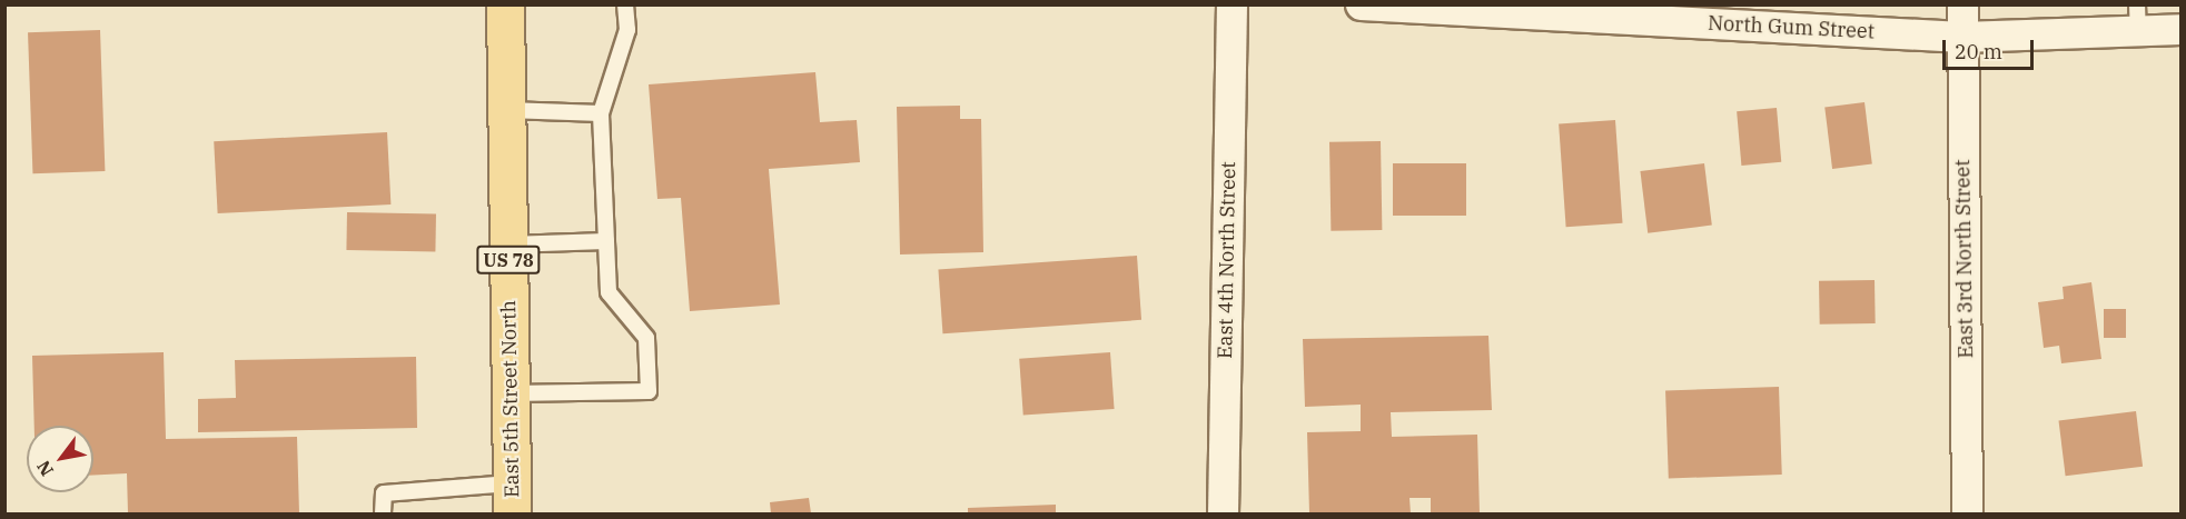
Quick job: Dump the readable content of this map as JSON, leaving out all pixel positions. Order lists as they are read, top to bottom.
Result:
{
  "streets": {
    "main road": ["US 78", "East 5th Street North"],
    "street": ["North Gum Street", "East 3rd North Street", "East 4th North Street"]
  },
  "crossings": [
    ["North Gum Street", "East 3rd North Street"]
  ],
  "scale_bar": "20 m",
  "north": "bottom left"
}
